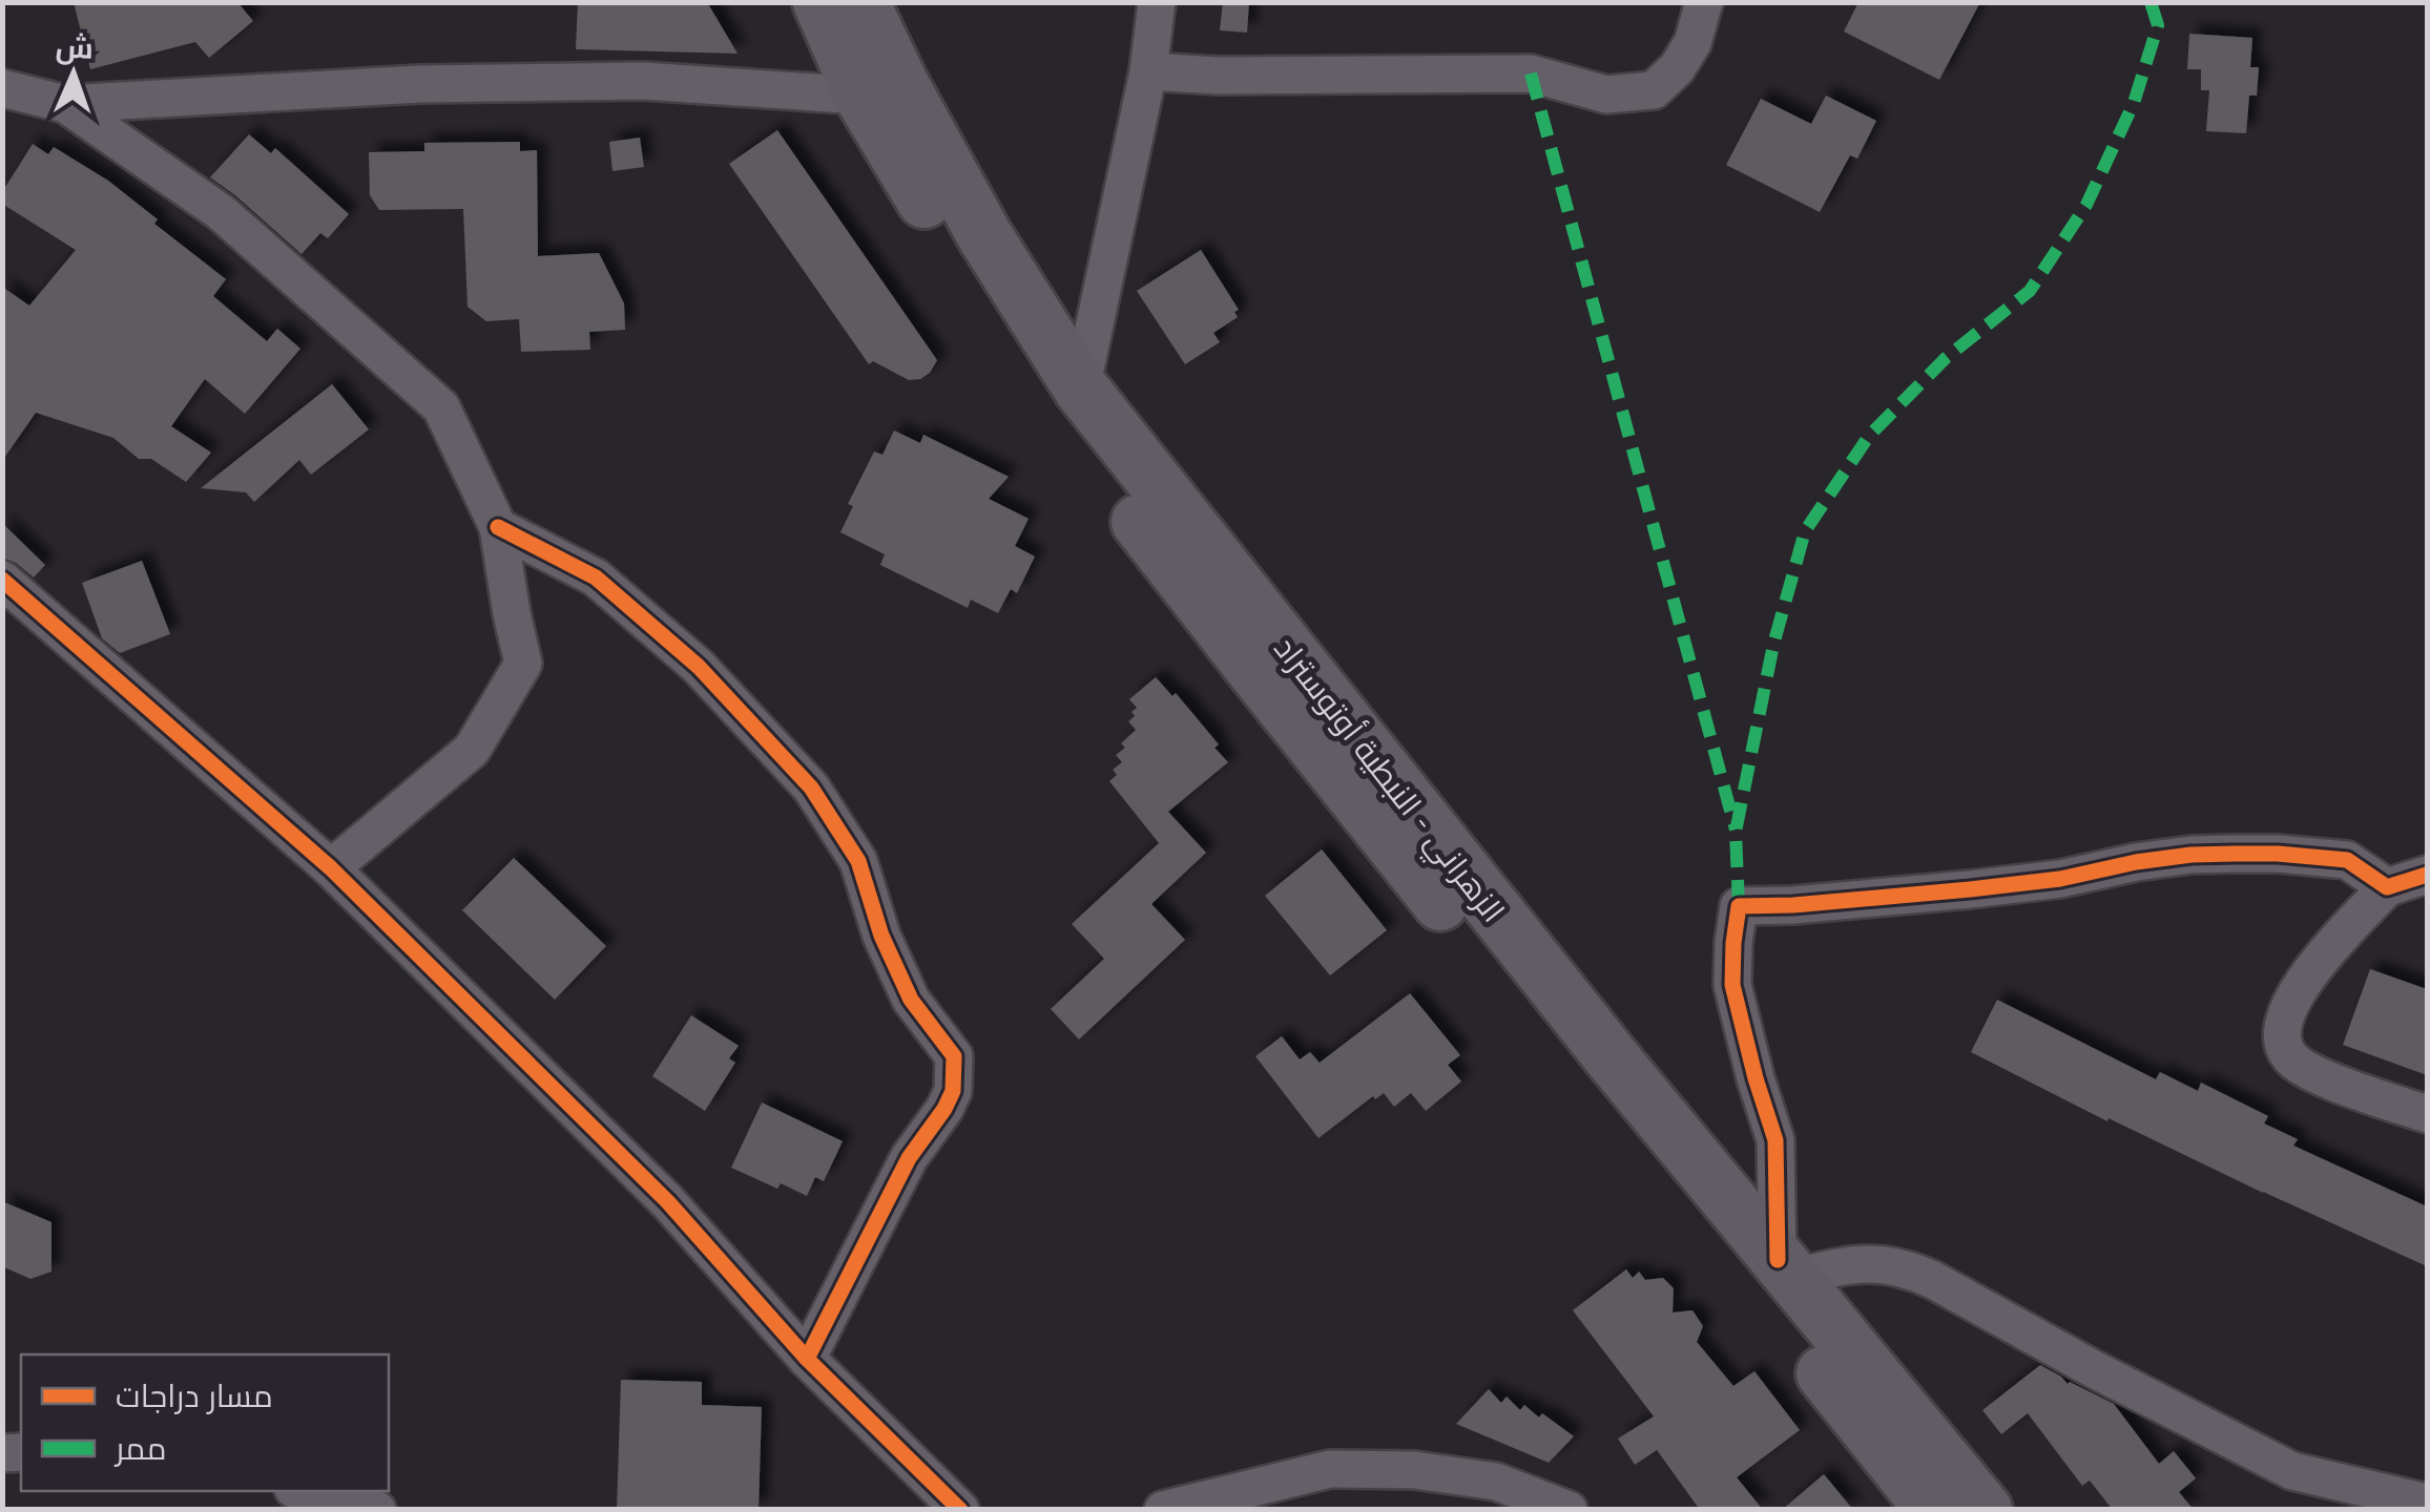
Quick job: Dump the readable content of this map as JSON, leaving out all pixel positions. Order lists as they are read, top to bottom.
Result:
{
  "streets": {
    "highway": ["الزهراني - النبطية أوتوستراد"]
  },
  "legend": ["مسار دراجات", "ممر"],
  "north": "top"
}
